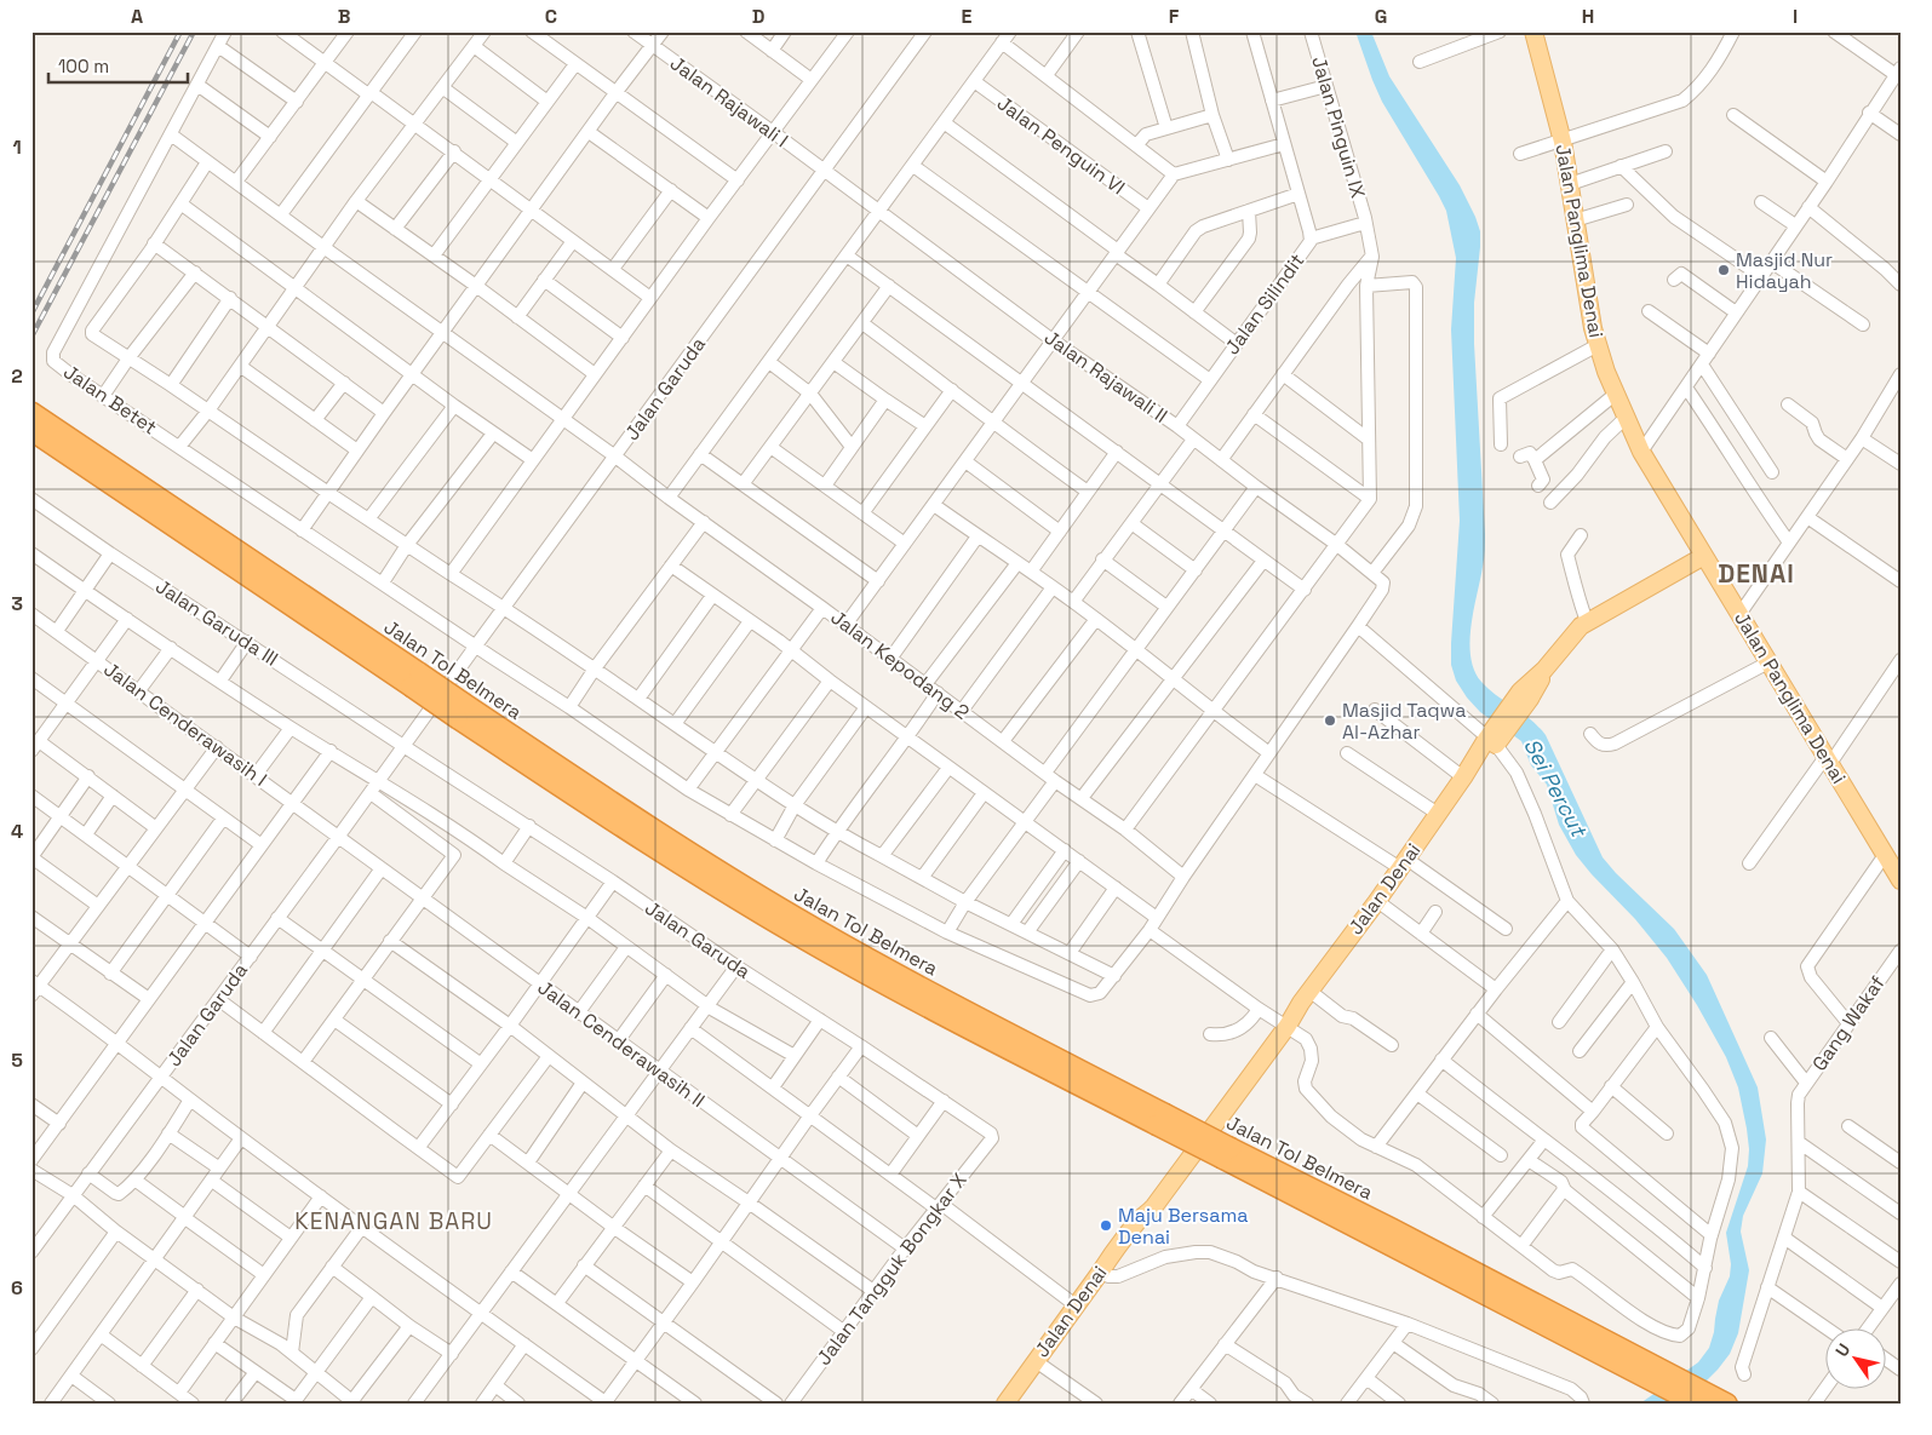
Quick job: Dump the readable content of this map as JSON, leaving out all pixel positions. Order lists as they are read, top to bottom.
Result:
{
  "streets": {
    "highway": ["Jalan Tol Belmera"],
    "main road": ["Jalan Panglima Denai", "Jalan Denai"],
    "street": [
      "Jalan Rajawali I",
      "Jalan Pinguin IX",
      "Jalan Penguin VI",
      "Jalan Silindit",
      "Jalan Rajawali II",
      "Jalan Garuda",
      "Jalan Betet",
      "Jalan Garuda III",
      "Jalan Kepodang 2",
      "Jalan Cenderawasih I",
      "Gang Wakaf",
      "Jalan Cenderawasih II",
      "Jalan Tangguk Bongkar X"
    ]
  },
  "crossings": [
    ["Jalan Rajawali I", "Jalan Rajawali II"],
    ["Jalan Rajawali I", "Jalan Garuda"],
    ["Jalan Panglima Denai", "Jalan Denai"],
    ["Jalan Silindit", "Jalan Rajawali II"],
    ["Jalan Rajawali II", "Jalan Garuda"],
    ["Jalan Garuda", "Jalan Betet"],
    ["Jalan Garuda", "Jalan Garuda III"],
    ["Jalan Garuda", "Jalan Kepodang 2"],
    ["Jalan Garuda", "Jalan Cenderawasih I"],
    ["Jalan Garuda", "Jalan Cenderawasih II"],
    ["Jalan Garuda", "Jalan Tangguk Bongkar X"],
    ["Jalan Betet", "Jalan Kepodang 2"],
    ["Jalan Cenderawasih I", "Jalan Cenderawasih II"],
    ["Jalan Cenderawasih II", "Jalan Tangguk Bongkar X"]
  ],
  "districts": ["DENAI", "KENANGAN BARU"],
  "water": ["Sei Percut"],
  "places": ["Masjid Nur Hidayah", "Masjid Taqwa Al-Azhar", "Maju Bersama Denai"],
  "scale_bar": "100 m",
  "north": "top left",
  "grid": {
    "columns": [
      "A",
      "B",
      "C",
      "D",
      "E",
      "F",
      "G",
      "H",
      "I"
    ],
    "rows": [
      "1",
      "2",
      "3",
      "4",
      "5",
      "6"
    ]
  }
}
